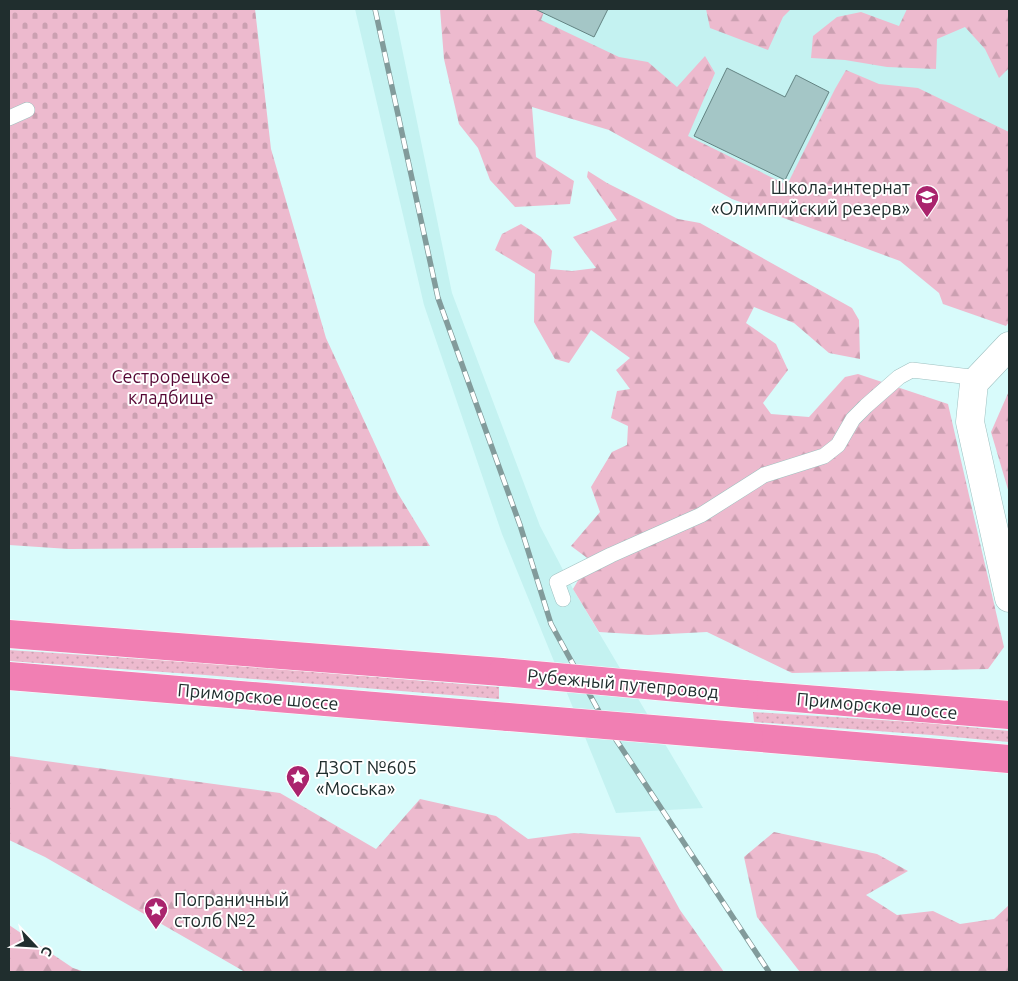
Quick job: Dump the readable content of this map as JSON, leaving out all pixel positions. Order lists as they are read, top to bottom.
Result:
{
  "streets": {
    "highway": ["Рубежный путепровод", "Приморское шоссе"]
  },
  "crossings": [
    ["Рубежный путепровод", "Приморское шоссе"]
  ],
  "parks": ["Сестрорецкое кладбище"],
  "places": {
    "school or university": ["Школа-интернат «Олимпийский резерв»"],
    "place": ["ДЗОТ №605 «Моська»", "Пограничный столб №2"]
  },
  "north": "bottom right"
}
